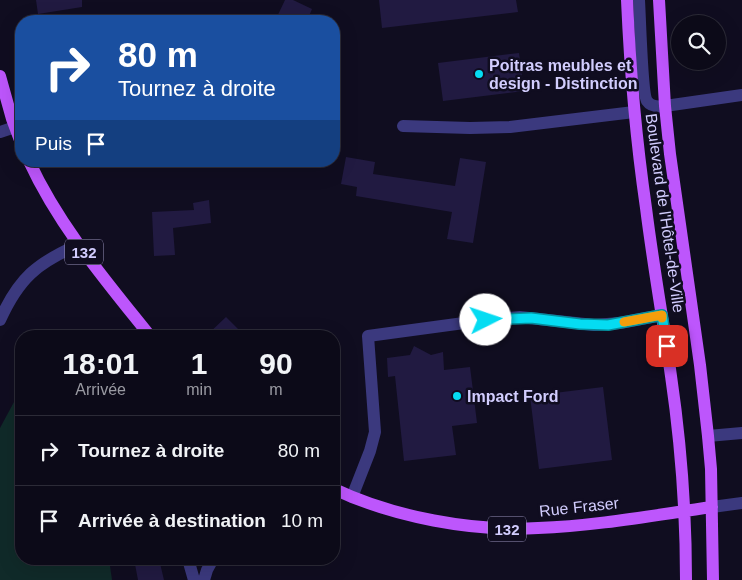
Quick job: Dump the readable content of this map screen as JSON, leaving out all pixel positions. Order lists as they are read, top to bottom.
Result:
{
  "streets": {
    "main road": ["Boulevard de l'Hôtel-de-Ville", "132", "Rue Fraser"]
  },
  "crossings": [
    ["Boulevard de l'Hôtel-de-Ville", "Rue Fraser"]
  ],
  "places": ["Poitras meubles et design - Distinction", "Impact Ford"],
  "page": {
    "turn": ["80 m", "Tournez à droite"],
    "then": "Puis",
    "eta": [
      "18:01",
      "Arrivée",
      "1",
      "min",
      "90",
      "m"
    ],
    "list": [
      {
        "name": "Tournez à droite",
        "value": "80 m"
      },
      {
        "name": "Arrivée à destination",
        "value": "10 m"
      }
    ]
  }
}
